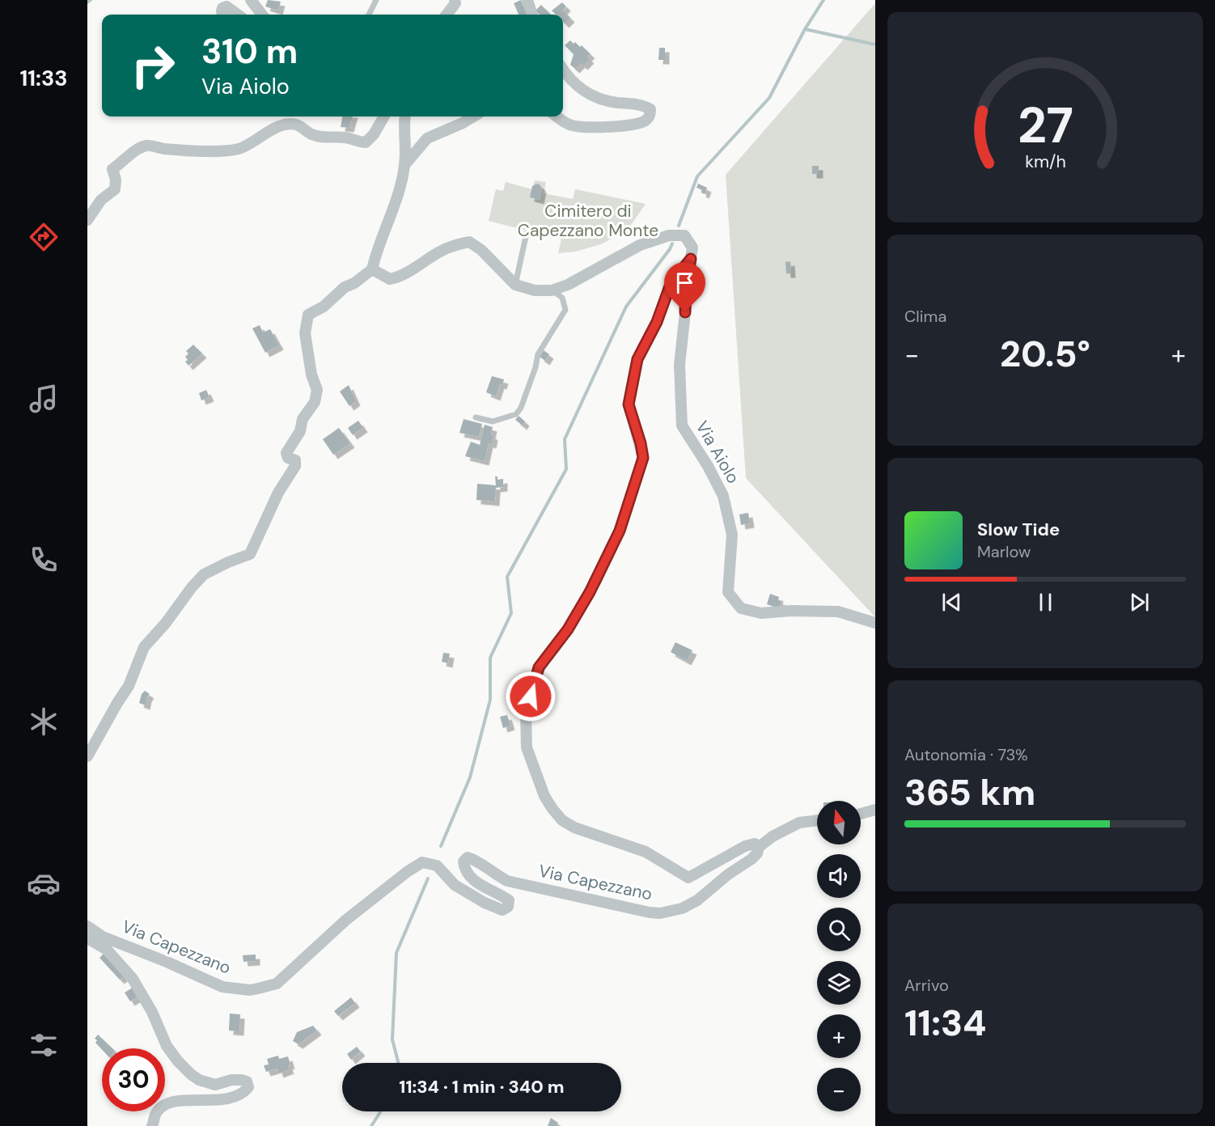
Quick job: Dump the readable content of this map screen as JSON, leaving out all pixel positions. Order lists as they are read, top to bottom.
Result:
{
  "streets": {
    "street": ["Via Aiolo", "Via Capezzano"]
  },
  "crossings": [
    ["Via Aiolo", "Via Capezzano"]
  ],
  "parks": ["Cimitero di Capezzano Monte"],
  "north": "top",
  "page": {
    "tabs": "11:33",
    "turn": ["310 m", "Via Aiolo"],
    "tile": [
      "Clima",
      ["Autonomia · 73%", "365 km"],
      ["Arrivo", "11:34"]
    ],
    "heat": ["−", "20.5°", "+"],
    "song": ["Slow Tide", "Marlow"],
    "map_buttons": ["+", "−"],
    "limit": "30",
    "trip": "11:34 · 1 min · 340 m",
    "gauge": ["27", "km/h"]
  }
}
